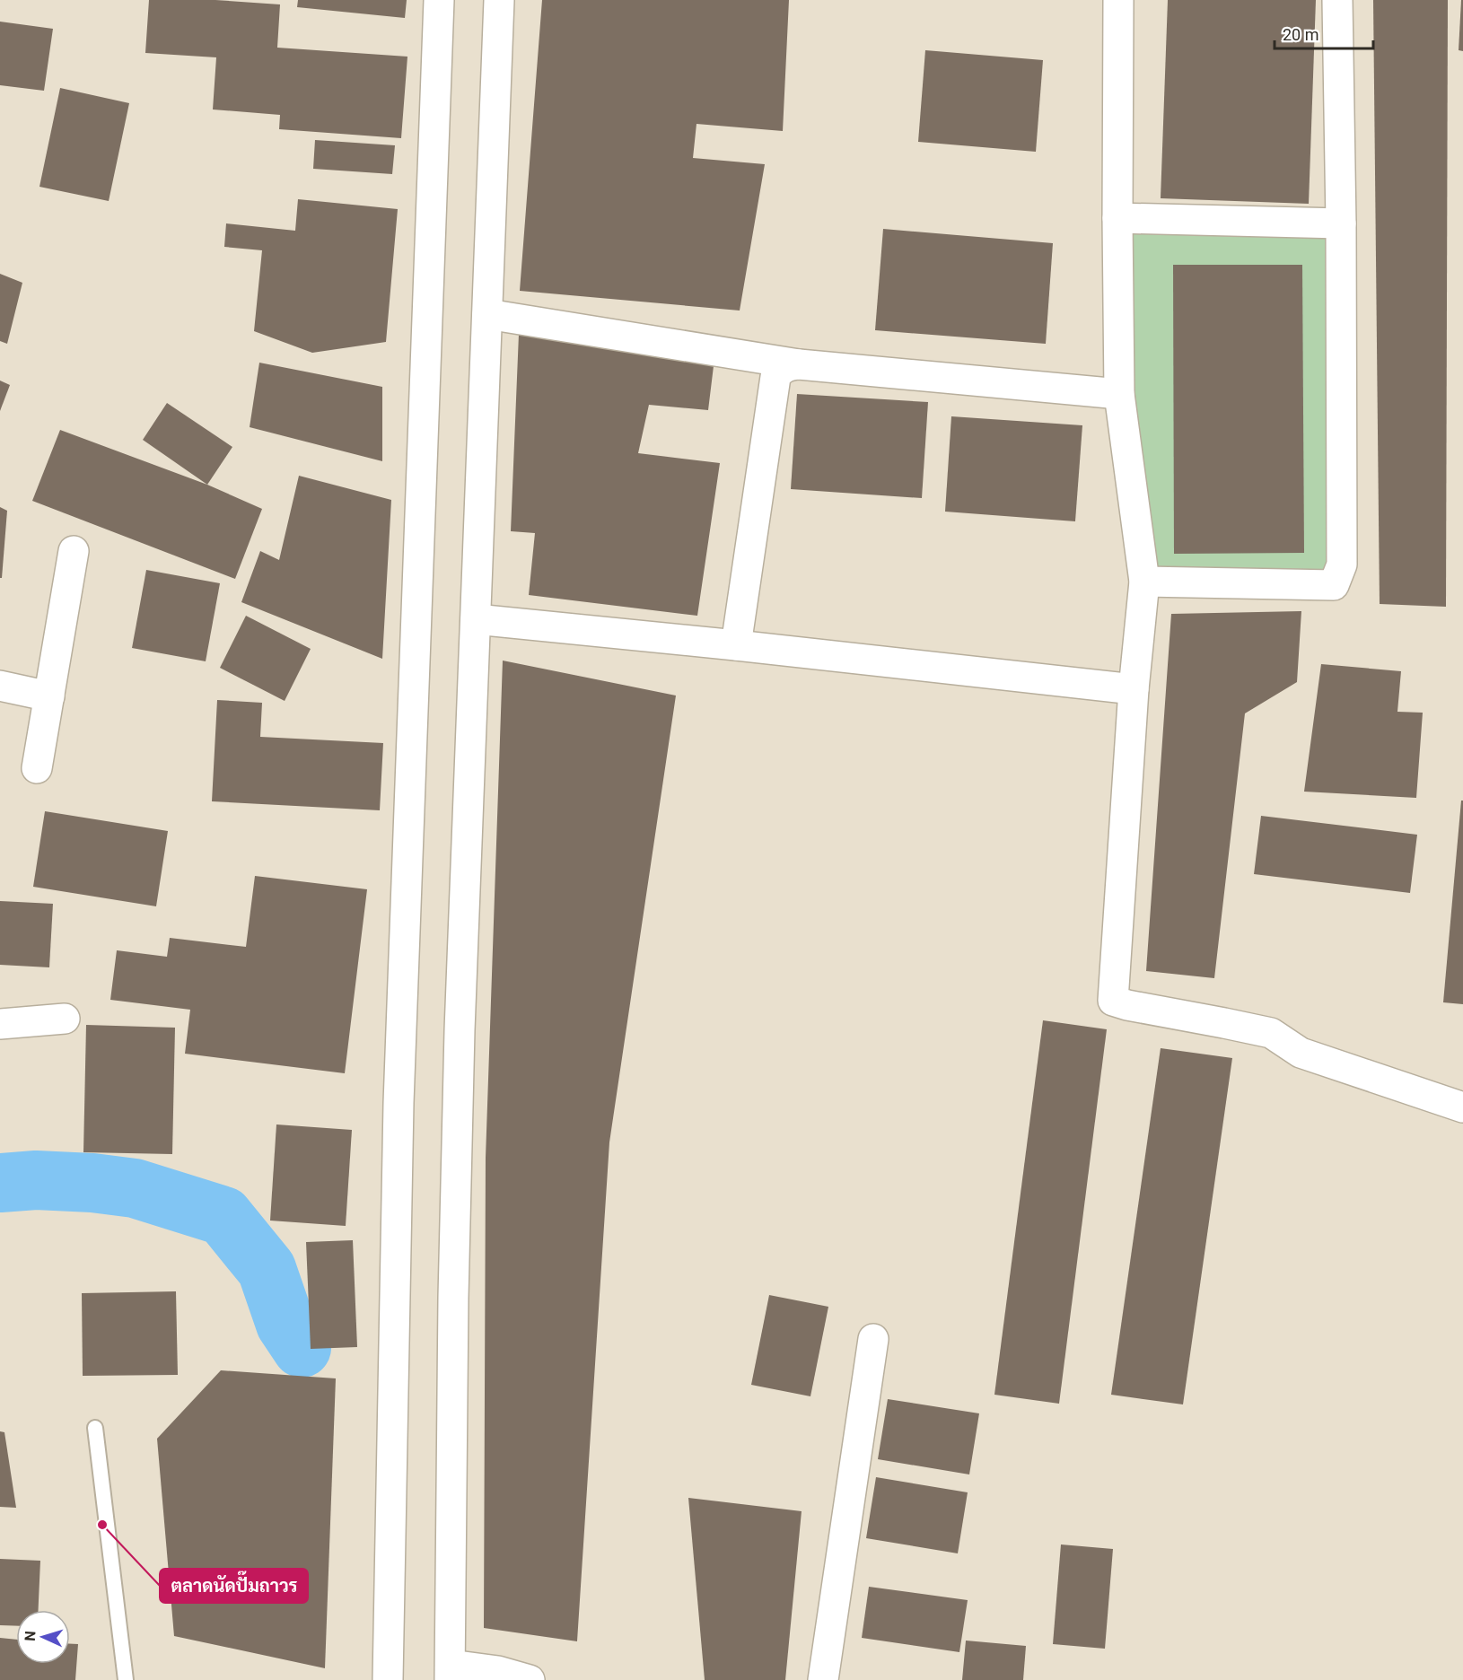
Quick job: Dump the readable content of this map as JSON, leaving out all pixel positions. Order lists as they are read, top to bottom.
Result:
{
  "places": ["ตลาดนัดปั๊มถาวร"],
  "scale_bar": "20 m",
  "north": "left"
}
